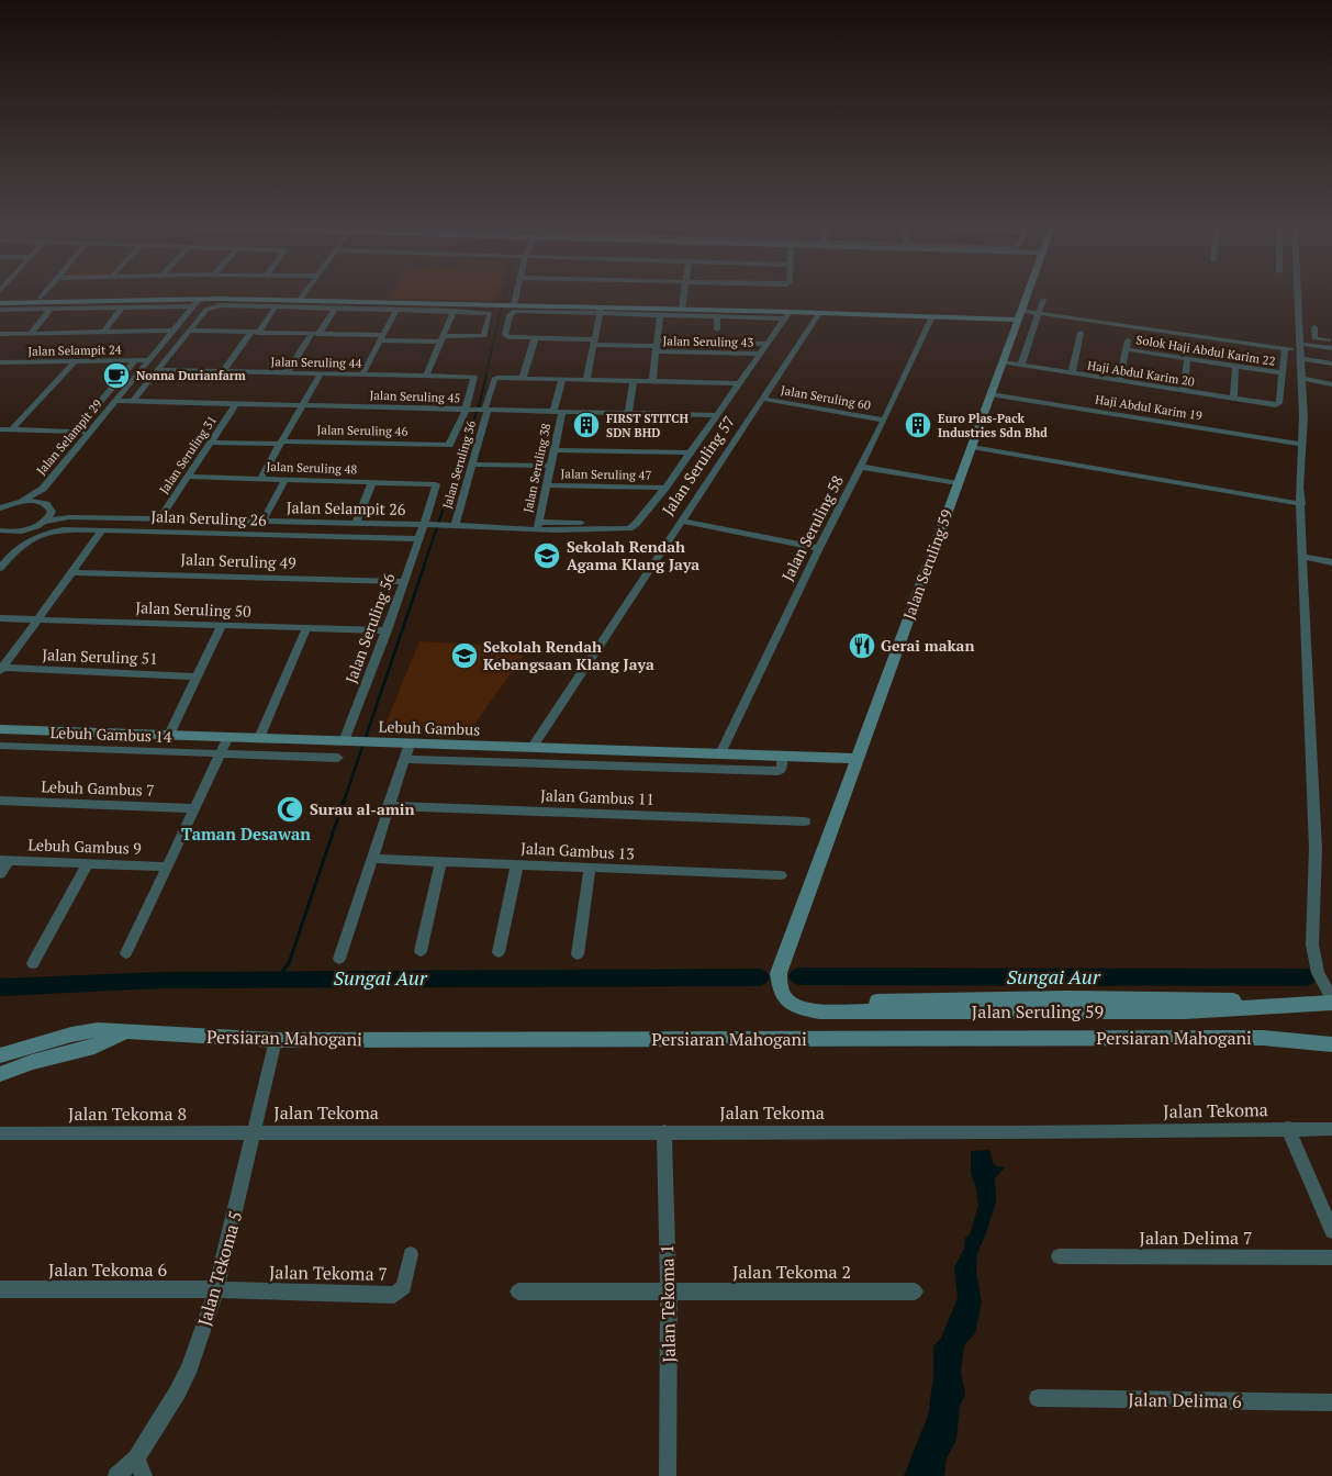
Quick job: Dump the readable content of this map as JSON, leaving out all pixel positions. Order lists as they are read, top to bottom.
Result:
{
  "streets": {
    "main road": ["Jalan Seruling 59", "Lebuh Gambus", "Persiaran Mahogani"],
    "street": [
      "Jalan Seruling 43",
      "Jalan Selampit 24",
      "Solok Haji Abdul Karim 22",
      "Jalan Seruling 44",
      "Haji Abdul Karim 20",
      "Jalan Seruling 45",
      "Jalan Seruling 60",
      "Haji Abdul Karim 19",
      "Jalan Seruling 46",
      "Jalan Selampit 29",
      "Jalan Seruling 31",
      "Jalan Seruling 36",
      "Jalan Seruling 57",
      "Jalan Seruling 48",
      "Jalan Seruling 38",
      "Jalan Seruling 47",
      "Jalan Selampit 26",
      "Jalan Seruling 26",
      "Jalan Seruling 58",
      "Jalan Seruling 49",
      "Jalan Seruling 50",
      "Jalan Seruling 56",
      "Jalan Seruling 51",
      "Lebuh Gambus 14",
      "Lebuh Gambus 7",
      "Jalan Gambus 11",
      "Lebuh Gambus 9",
      "Jalan Gambus 13",
      "Jalan Tekoma",
      "Jalan Tekoma 8",
      "Jalan Delima 7",
      "Jalan Tekoma 5",
      "Jalan Tekoma 6",
      "Jalan Tekoma 2",
      "Jalan Tekoma 7",
      "Jalan Tekoma 1",
      "Jalan Delima 6"
    ]
  },
  "crossings": [
    ["Jalan Seruling 43", "Jalan Seruling 57"],
    ["Jalan Selampit 24", "Jalan Selampit 29"],
    ["Solok Haji Abdul Karim 22", "Haji Abdul Karim 20"],
    ["Jalan Seruling 44", "Jalan Seruling 45"],
    ["Jalan Seruling 44", "Jalan Seruling 46"],
    ["Haji Abdul Karim 20", "Jalan Seruling 59"],
    ["Jalan Seruling 45", "Jalan Seruling 46"],
    ["Jalan Seruling 45", "Jalan Selampit 29"],
    ["Jalan Seruling 45", "Jalan Seruling 31"],
    ["Jalan Seruling 45", "Jalan Seruling 36"],
    ["Jalan Seruling 45", "Jalan Seruling 57"],
    ["Jalan Seruling 45", "Jalan Seruling 38"],
    ["Jalan Seruling 60", "Jalan Seruling 57"],
    ["Jalan Seruling 60", "Jalan Seruling 58"],
    ["Haji Abdul Karim 19", "Jalan Seruling 59"],
    ["Jalan Seruling 46", "Jalan Seruling 31"],
    ["Jalan Seruling 31", "Jalan Seruling 48"],
    ["Jalan Seruling 31", "Jalan Selampit 26"],
    ["Jalan Seruling 36", "Jalan Selampit 26"],
    ["Jalan Seruling 57", "Jalan Seruling 47"],
    ["Jalan Seruling 57", "Jalan Selampit 26"],
    ["Jalan Seruling 57", "Lebuh Gambus"],
    ["Jalan Seruling 48", "Jalan Seruling 56"],
    ["Jalan Seruling 38", "Jalan Seruling 47"],
    ["Jalan Seruling 38", "Jalan Selampit 26"],
    ["Jalan Selampit 26", "Jalan Seruling 56"],
    ["Jalan Seruling 26", "Jalan Seruling 56"],
    ["Jalan Seruling 58", "Lebuh Gambus"],
    ["Jalan Seruling 49", "Jalan Seruling 56"],
    ["Jalan Seruling 59", "Lebuh Gambus"],
    ["Jalan Seruling 50", "Jalan Seruling 56"],
    ["Jalan Seruling 56", "Lebuh Gambus"],
    ["Persiaran Mahogani", "Jalan Tekoma 5"],
    ["Jalan Tekoma", "Jalan Tekoma 8"],
    ["Jalan Tekoma", "Jalan Tekoma 5"],
    ["Jalan Tekoma", "Jalan Tekoma 1"],
    ["Jalan Tekoma 8", "Jalan Tekoma 5"],
    ["Jalan Tekoma 5", "Jalan Tekoma 6"],
    ["Jalan Tekoma 5", "Jalan Tekoma 7"],
    ["Jalan Tekoma 6", "Jalan Tekoma 7"],
    ["Jalan Tekoma 2", "Jalan Tekoma 1"]
  ],
  "districts": ["Taman Desawan"],
  "water": ["Sungai Aur"],
  "places": {
    "cafe": ["Nonna Durianfarm"],
    "building": ["FIRST STITCH SDN BHD", "Euro Plas-Pack Industries Sdn Bhd"],
    "school or university": ["Sekolah Rendah Agama Klang Jaya", "Sekolah Rendah Kebangsaan Klang Jaya"],
    "restaurant": ["Gerai makan"],
    "mosque": ["Surau al-amin"]
  }
}
